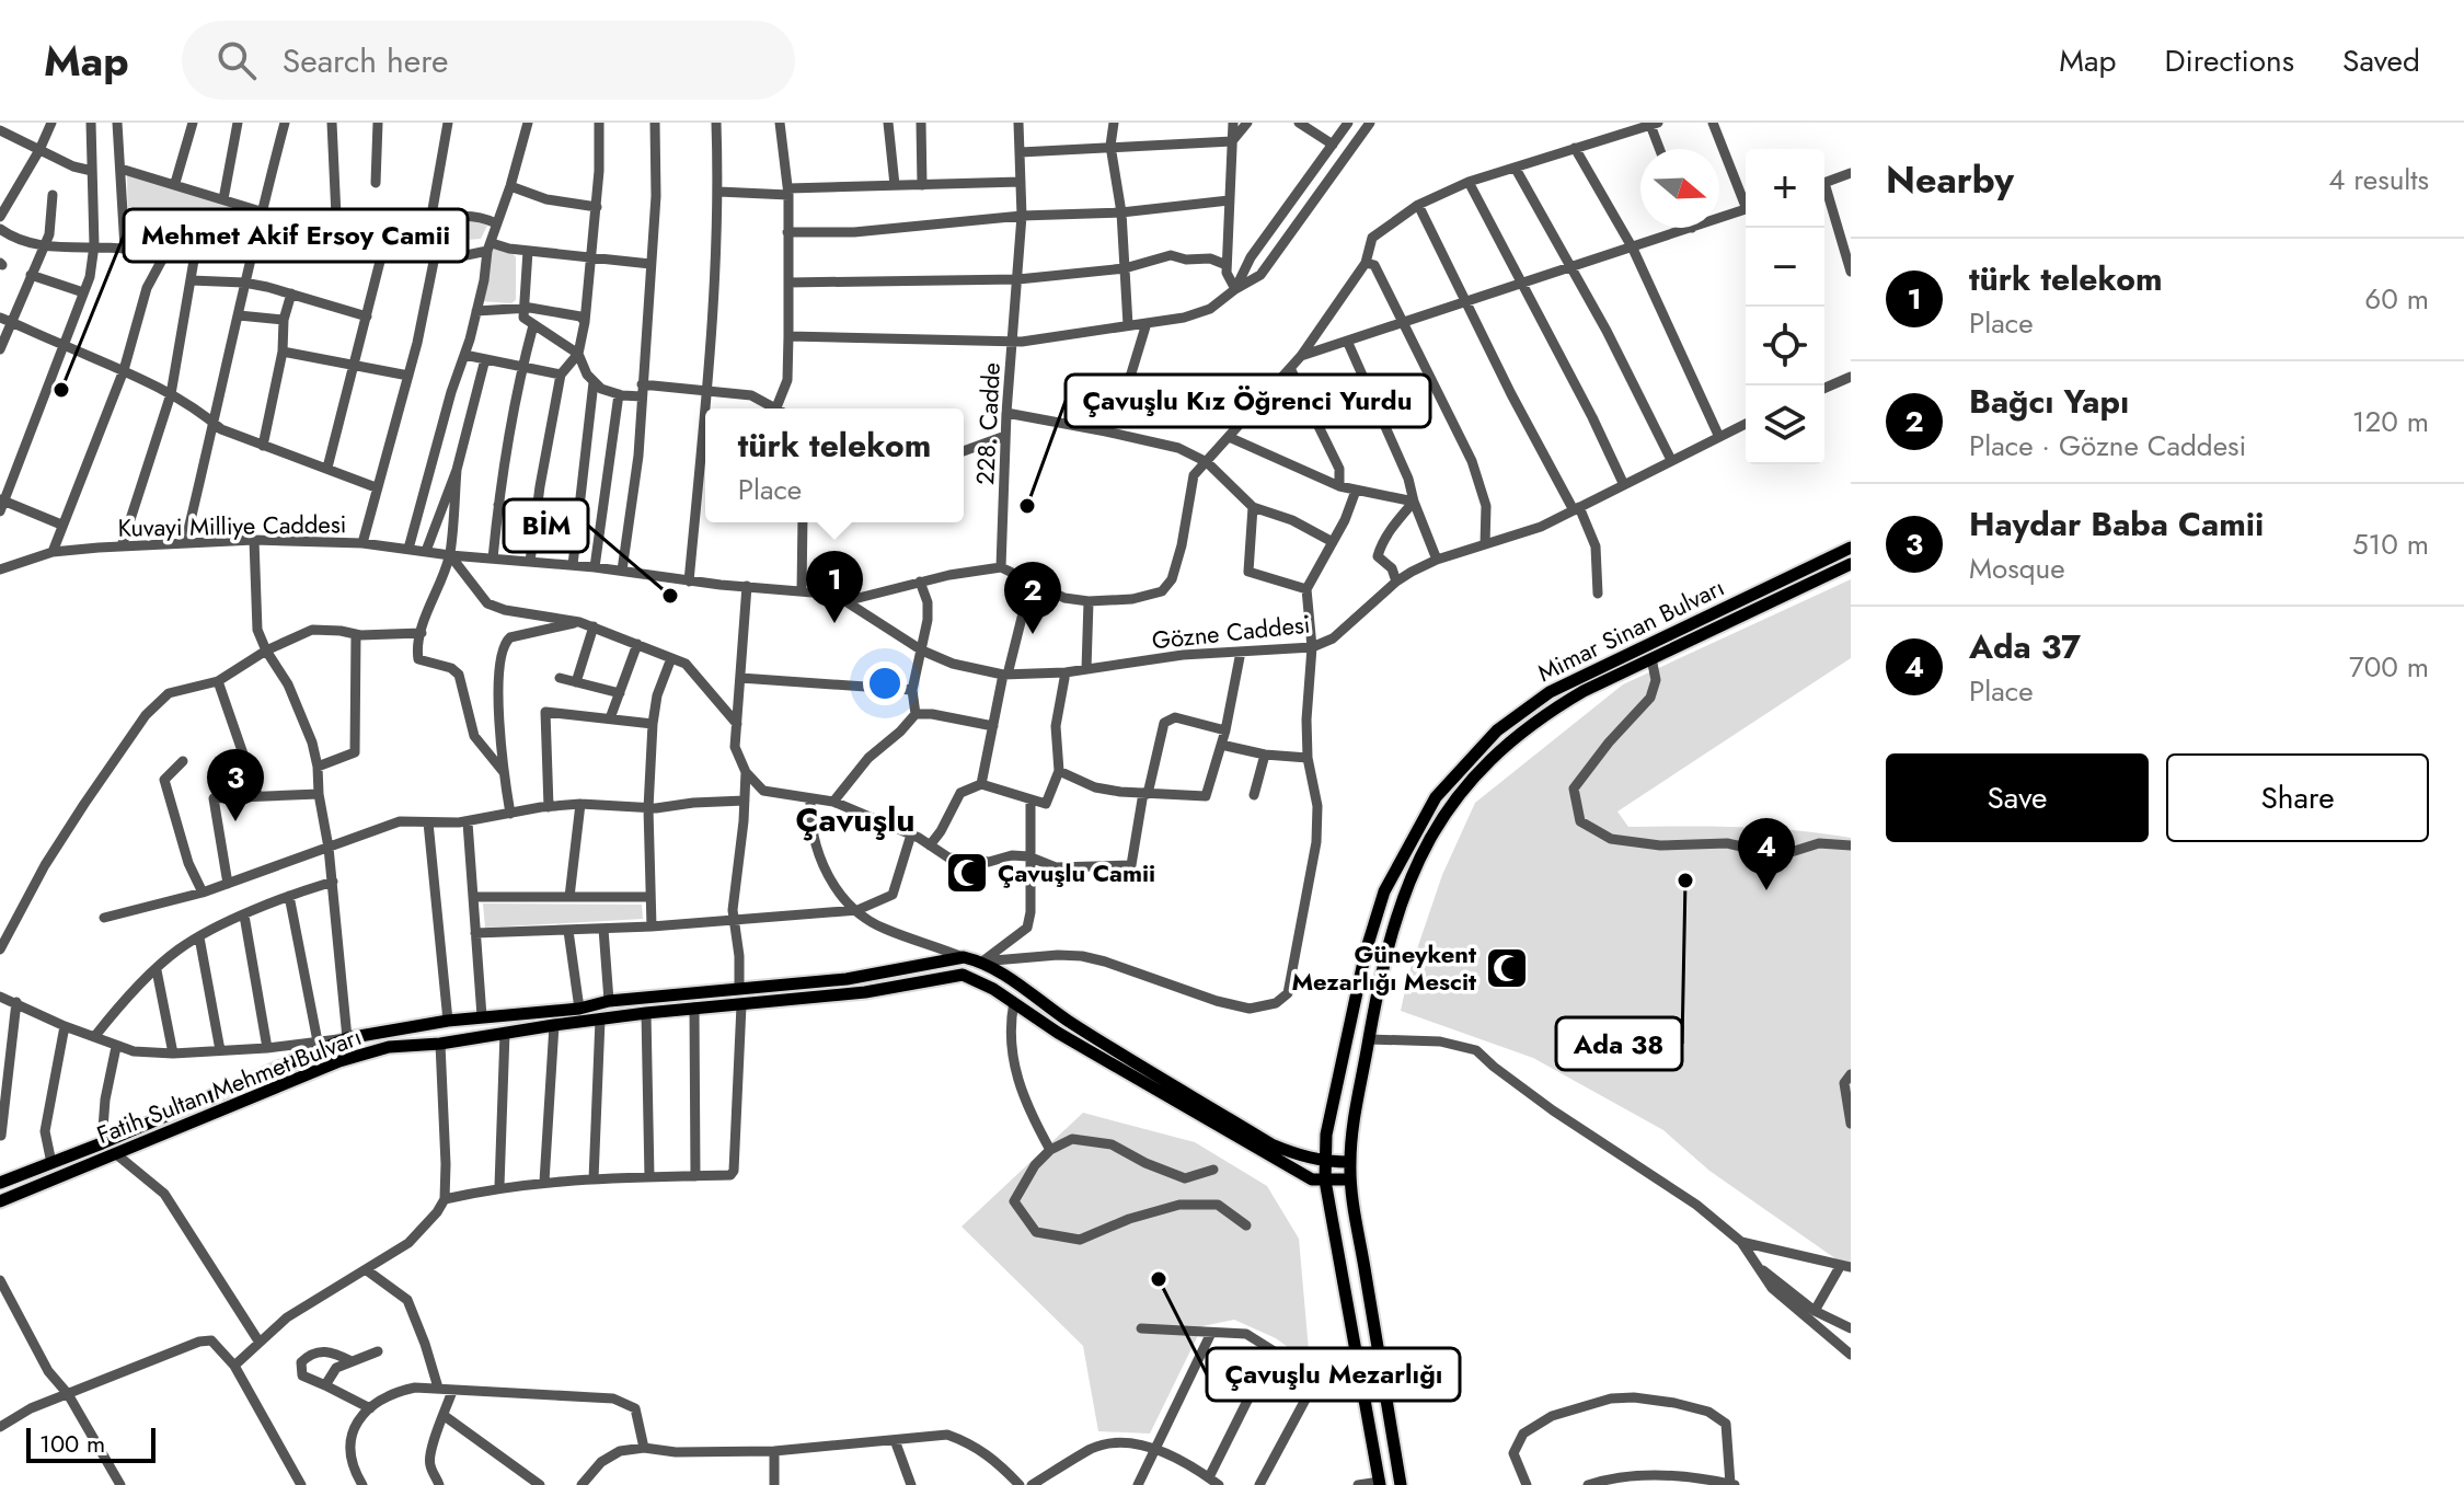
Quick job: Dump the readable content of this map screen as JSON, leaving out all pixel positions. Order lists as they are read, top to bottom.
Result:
{
  "streets": {
    "main road": ["Mimar Sinan Bulvarı", "Fatih Sultan Mehmet Bulvarı"],
    "street": ["228. Cadde", "Kuvayi Milliye Caddesi", "Gözne Caddesi"]
  },
  "crossings": [
    ["Kuvayi Milliye Caddesi", "Gözne Caddesi"],
    ["Mimar Sinan Bulvarı", "Fatih Sultan Mehmet Bulvarı"]
  ],
  "districts": ["Çavuşlu"],
  "places": {
    "other": [
      "Mehmet Akif Ersoy Camii",
      "Çavuşlu Kız Öğrenci Yurdu",
      "BİM",
      "Ada 38",
      "Çavuşlu Mezarlığı"
    ],
    "mosque": ["Çavuşlu Camii", "Güneykent Mezarlığı Mescit"]
  },
  "scale_bar": "100 m",
  "north": "right",
  "page": {
    "header": "Map",
    "search": "Search here",
    "nav": ["Map", "Directions", "Saved"],
    "heading": ["Nearby", "4 results"],
    "map_buttons": ["+", "−"],
    "list": [
      {
        "mark": "1",
        "name": "türk telekom",
        "note": "Place",
        "value": "60 m"
      },
      {
        "mark": "2",
        "name": "Bağcı Yapı",
        "note": "Place · Gözne Caddesi",
        "value": "120 m"
      },
      {
        "mark": "3",
        "name": "Haydar Baba Camii",
        "note": "Mosque",
        "value": "510 m"
      },
      {
        "mark": "4",
        "name": "Ada 37",
        "note": "Place",
        "value": "700 m"
      }
    ],
    "popup": ["türk telekom", "Place"],
    "pins": [
      "1",
      "2",
      "3",
      "4"
    ],
    "buttons": ["Save", "Share"],
    "scale": "100 m"
  }
}
